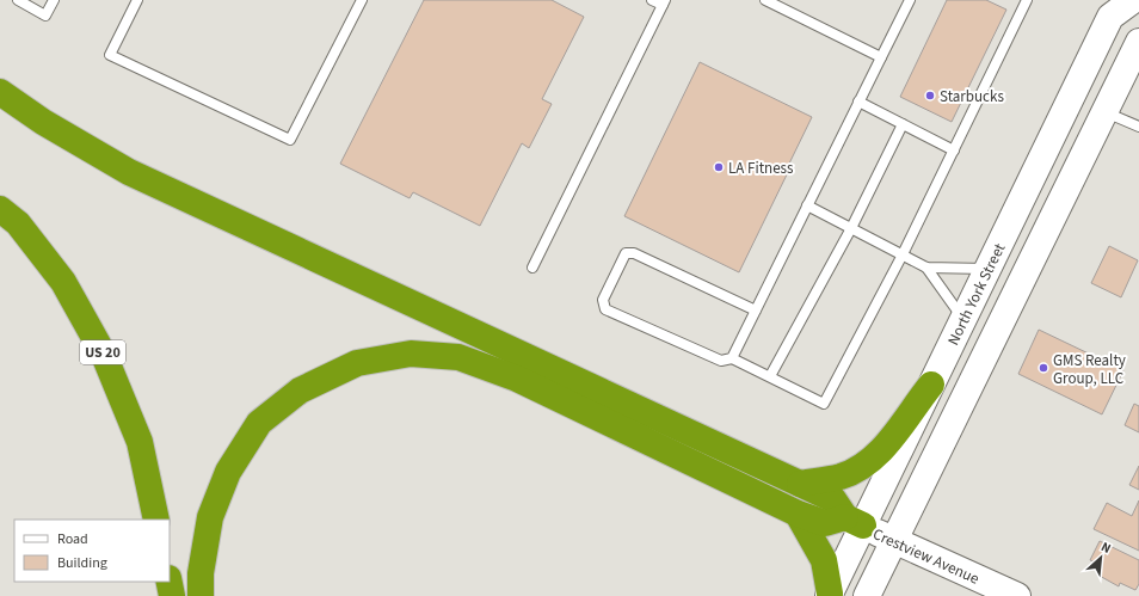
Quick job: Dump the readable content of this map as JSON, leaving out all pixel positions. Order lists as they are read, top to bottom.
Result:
{
  "streets": {
    "highway": ["US 20"],
    "main road": ["North York Street", "Crestview Avenue"]
  },
  "crossings": [
    ["North York Street", "Crestview Avenue"]
  ],
  "places": ["Starbucks", "LA Fitness", "GMS Realty Group, LLC"],
  "legend": ["Road", "Building"],
  "north": "top right"
}
